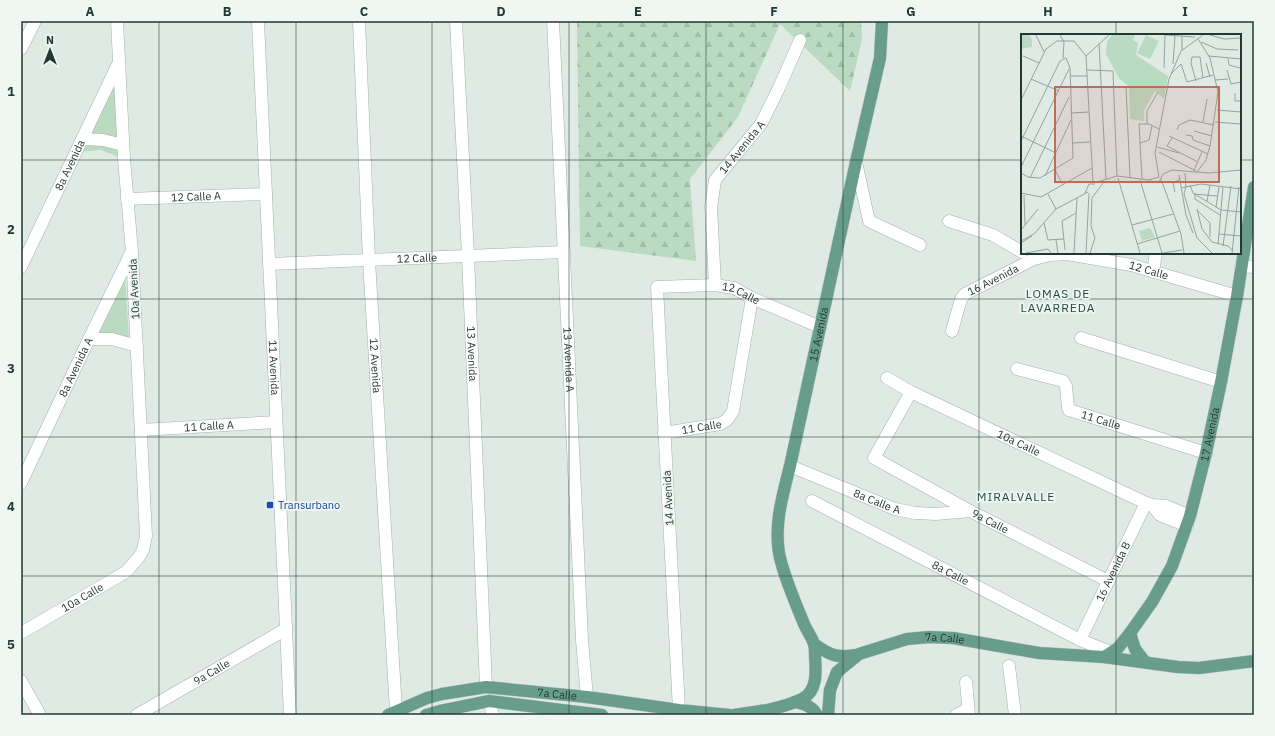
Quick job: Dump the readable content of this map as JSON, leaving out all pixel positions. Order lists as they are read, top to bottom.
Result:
{
  "streets": {
    "main road": ["15 Avenida", "17 Avenida", "7a Calle"],
    "street": [
      "14 Avenida A",
      "8a Avenida",
      "12 Calle A",
      "12 Calle",
      "16 Avenida",
      "10a Avenida",
      "13 Avenida",
      "13 Avenida A",
      "12 Avenida",
      "8a Avenida A",
      "11 Avenida",
      "11 Calle",
      "11 Calle A",
      "10a Calle",
      "14 Avenida",
      "8a Calle A",
      "9a Calle",
      "16 Avenida B",
      "8a Calle"
    ]
  },
  "crossings": [
    ["14 Avenida A", "12 Calle"],
    ["8a Avenida", "10a Avenida"],
    ["12 Calle A", "10a Avenida"],
    ["12 Calle A", "11 Avenida"],
    ["12 Calle", "16 Avenida"],
    ["12 Calle", "15 Avenida"],
    ["12 Calle", "13 Avenida"],
    ["12 Calle", "13 Avenida A"],
    ["12 Calle", "12 Avenida"],
    ["12 Calle", "11 Avenida"],
    ["12 Calle", "11 Calle"],
    ["12 Calle", "17 Avenida"],
    ["12 Calle", "14 Avenida"],
    ["10a Avenida", "8a Avenida A"],
    ["10a Avenida", "11 Calle A"],
    ["10a Avenida", "10a Calle"],
    ["15 Avenida", "8a Calle A"],
    ["13 Avenida", "7a Calle"],
    ["13 Avenida A", "7a Calle"],
    ["12 Avenida", "7a Calle"],
    ["11 Avenida", "11 Calle A"],
    ["11 Avenida", "9a Calle"],
    ["11 Calle", "17 Avenida"],
    ["11 Calle", "14 Avenida"],
    ["17 Avenida", "10a Calle"],
    ["17 Avenida", "8a Calle"],
    ["17 Avenida", "7a Calle"],
    ["10a Calle", "9a Calle"],
    ["10a Calle", "16 Avenida B"],
    ["14 Avenida", "7a Calle"],
    ["8a Calle A", "9a Calle"],
    ["9a Calle", "16 Avenida B"],
    ["16 Avenida B", "8a Calle"],
    ["8a Calle", "7a Calle"]
  ],
  "districts": ["LOMAS DE LAVARREDA", "MIRALVALLE"],
  "places": {
    "transit": ["Transurbano"]
  },
  "north": "top",
  "grid": {
    "columns": [
      "A",
      "B",
      "C",
      "D",
      "E",
      "F",
      "G",
      "H",
      "I"
    ],
    "rows": [
      "1",
      "2",
      "3",
      "4",
      "5"
    ]
  }
}
